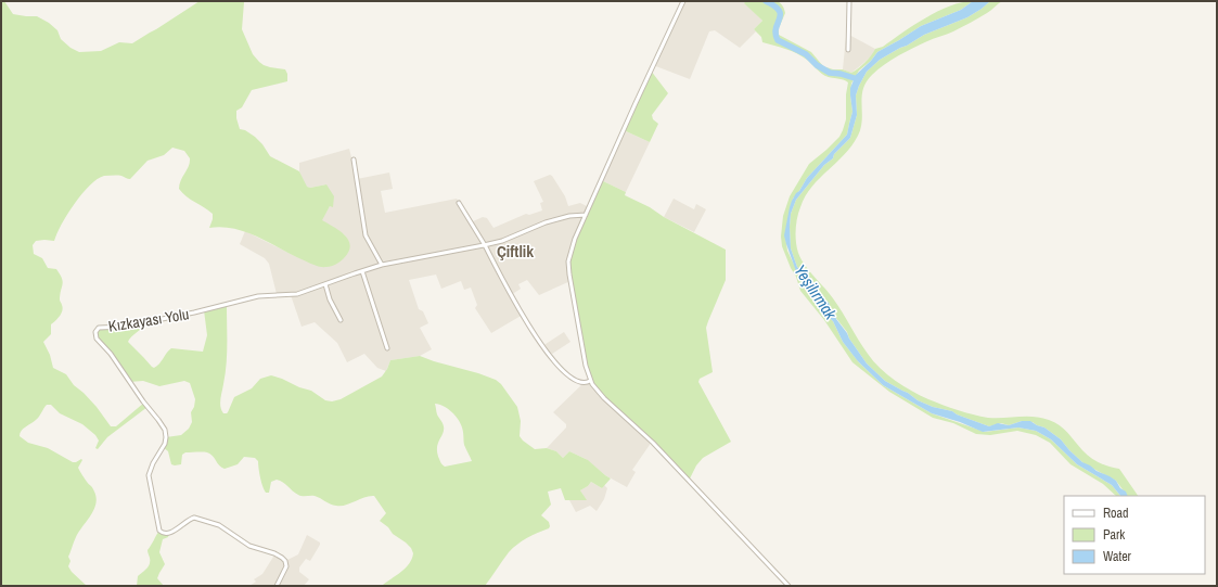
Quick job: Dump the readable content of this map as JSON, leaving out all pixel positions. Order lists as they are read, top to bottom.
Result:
{
  "streets": {
    "street": ["Kızkayası Yolu"]
  },
  "districts": ["Çiftlik"],
  "water": ["Yeşilırmak"],
  "legend": ["Road", "Park", "Water"]
}
